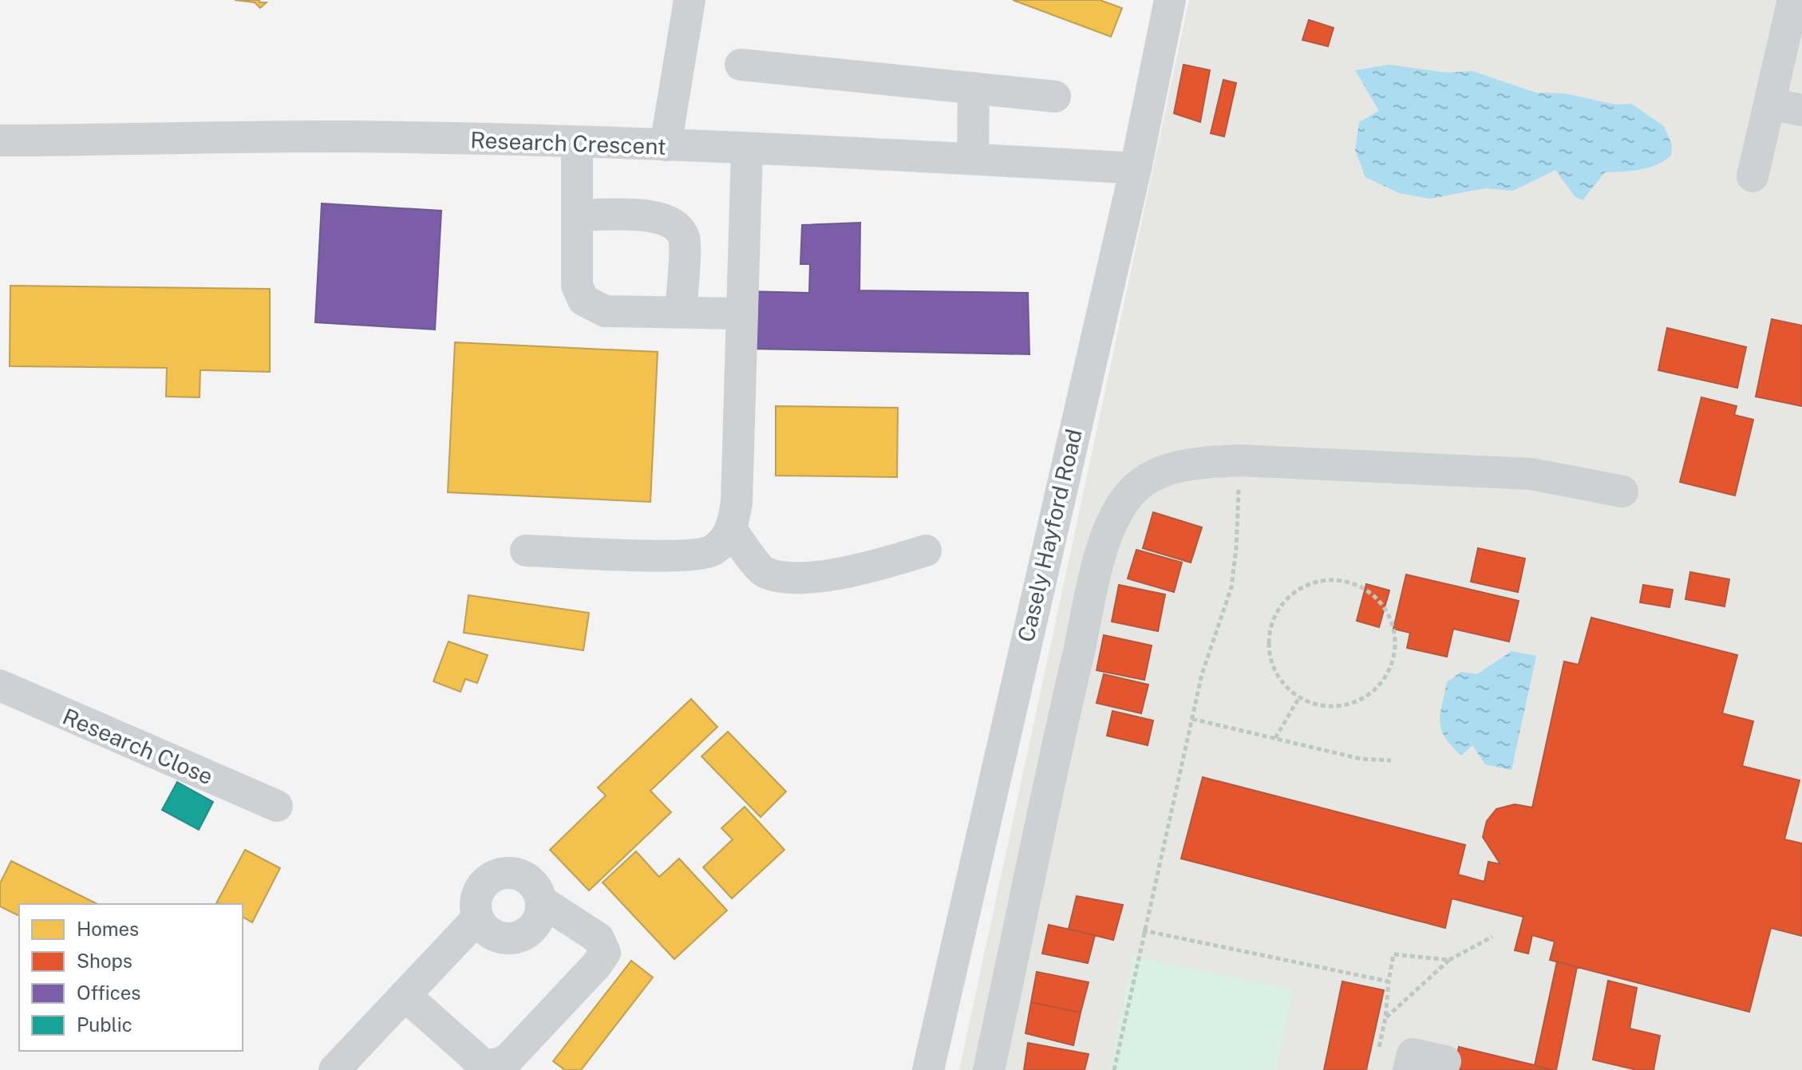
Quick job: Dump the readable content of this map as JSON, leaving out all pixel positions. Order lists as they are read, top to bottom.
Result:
{
  "streets": {
    "street": ["Research Crescent", "Casely Hayford Road", "Research Close"]
  },
  "crossings": [
    ["Research Crescent", "Casely Hayford Road"]
  ],
  "legend": [
    "Homes",
    "Shops",
    "Offices",
    "Public"
  ]
}
